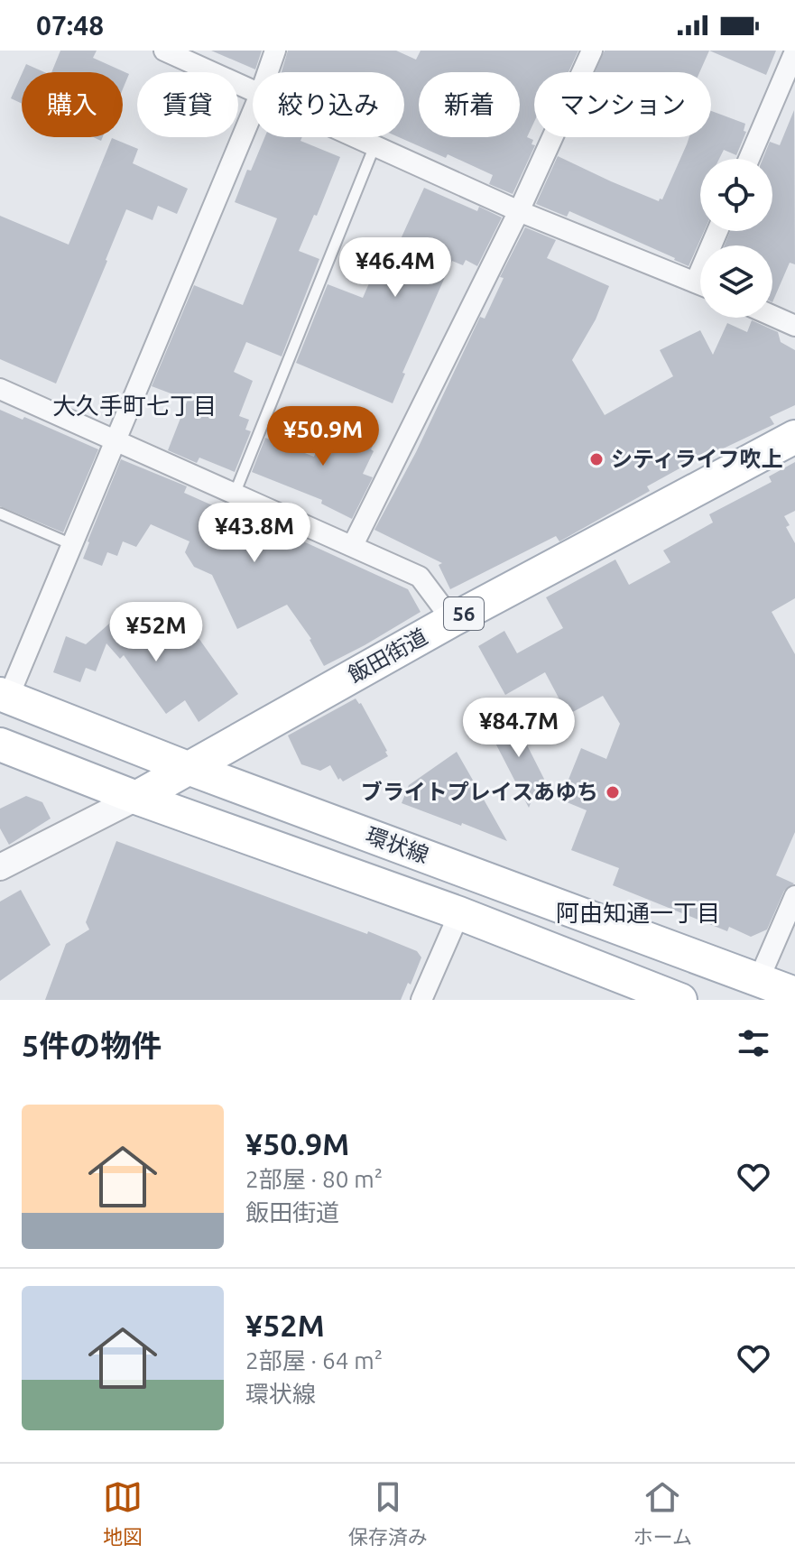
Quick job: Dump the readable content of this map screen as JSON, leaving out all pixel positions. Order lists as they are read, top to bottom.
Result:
{
  "streets": {
    "main road": ["56", "飯田街道", "環状線"]
  },
  "crossings": [
    ["飯田街道", "環状線"]
  ],
  "districts": ["大久手町七丁目", "阿由知通一丁目"],
  "places": ["シティライフ吹上", "ブライトプレイスあゆち"],
  "page": {
    "status": "07:48",
    "chip": [
      "購入",
      "賃貸",
      "絞り込み",
      "新着",
      "マンション"
    ],
    "price": [
      "¥46.4M",
      "¥50.9M",
      "¥43.8M",
      "¥52M",
      "¥84.7M"
    ],
    "heading": "5件の物件",
    "list": [
      {
        "name": "¥50.9M",
        "note": "2部屋 · 80 m² · 飯田街道"
      },
      {
        "name": "¥52M",
        "note": "2部屋 · 64 m² · 環状線"
      }
    ],
    "tabs": ["地図", "保存済み", "ホーム"]
  }
}
